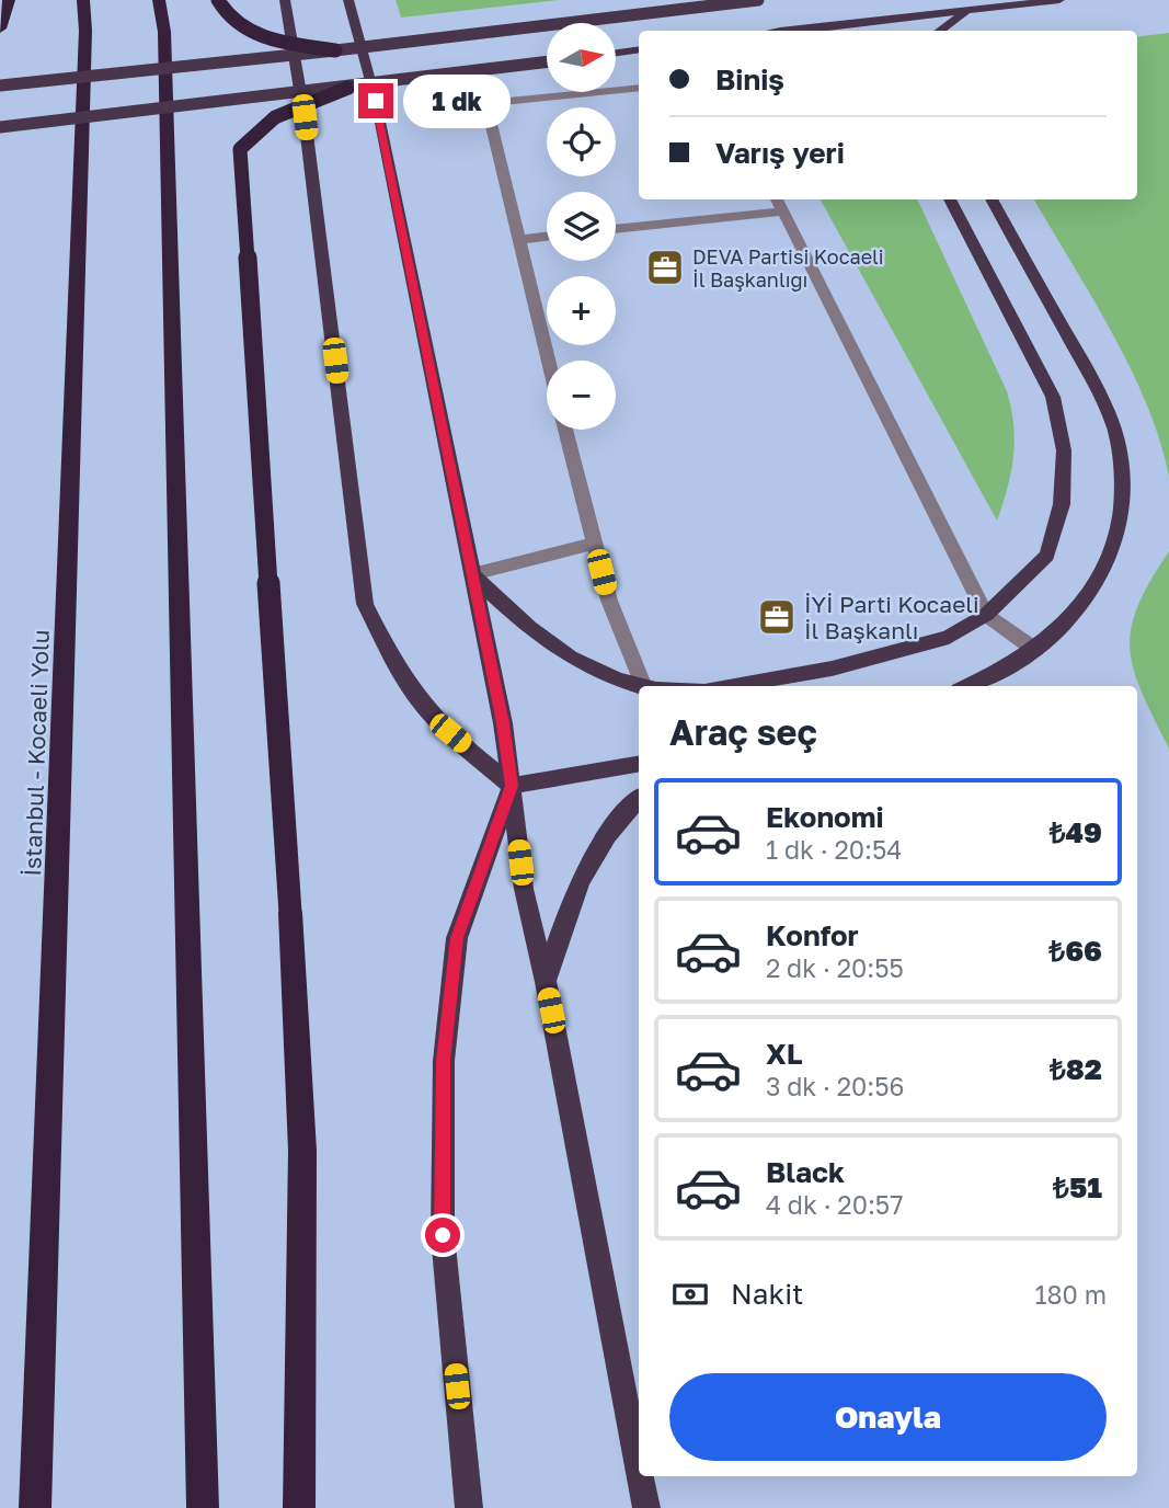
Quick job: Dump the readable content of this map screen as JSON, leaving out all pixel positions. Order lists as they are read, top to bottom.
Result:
{
  "streets": {
    "highway": ["İstanbul - Kocaeli Yolu"]
  },
  "places": {
    "office": ["DEVA Partisi Kocaeli İl Başkanlığı", "İYİ Parti Kocaeli İl Başkanlı"]
  },
  "north": "right",
  "page": {
    "map_buttons": ["+", "−"],
    "banner": ["Biniş", "Varış yeri"],
    "bubble": "1 dk",
    "heading": "Araç seç",
    "list": [
      {
        "name": "Ekonomi",
        "note": "1 dk · 20:54",
        "value": "₺49"
      },
      {
        "name": "Konfor",
        "note": "2 dk · 20:55",
        "value": "₺66"
      },
      {
        "name": "XL",
        "note": "3 dk · 20:56",
        "value": "₺82"
      },
      {
        "name": "Black",
        "note": "4 dk · 20:57",
        "value": "₺51"
      }
    ],
    "pay": ["Nakit", "180 m"],
    "buttons": "Onayla"
  }
}
